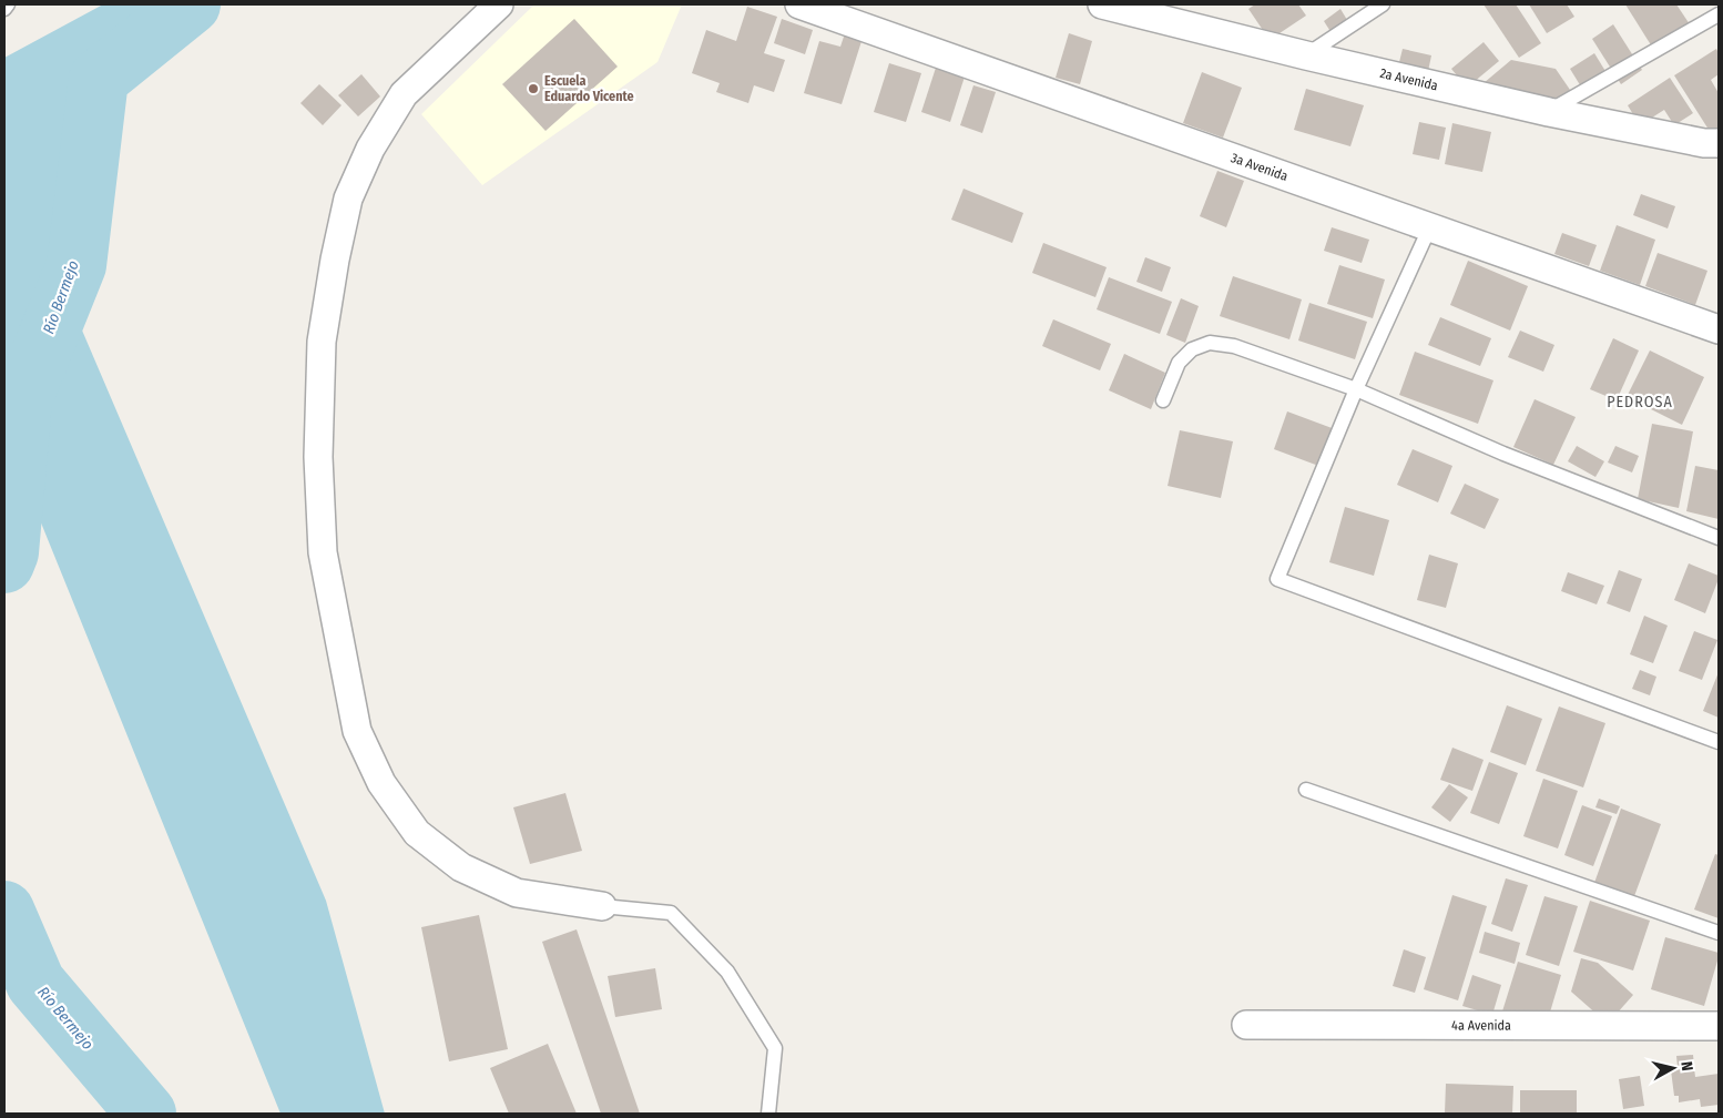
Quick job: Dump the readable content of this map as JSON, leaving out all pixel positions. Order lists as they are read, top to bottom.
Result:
{
  "streets": {
    "street": ["2a Avenida", "3a Avenida", "4a Avenida"]
  },
  "districts": ["PEDROSA"],
  "water": ["Río Bermejo"],
  "places": ["Escuela Eduardo Vicente"],
  "north": "right"
}
